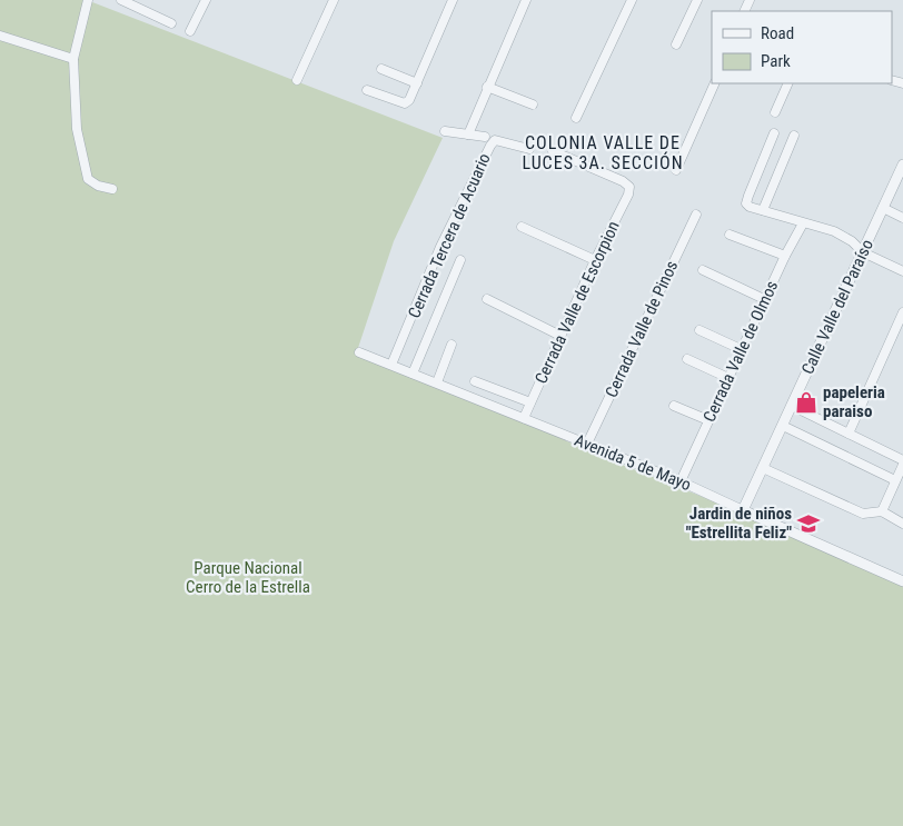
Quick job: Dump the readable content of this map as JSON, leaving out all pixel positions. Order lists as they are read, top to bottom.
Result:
{
  "streets": {
    "street": [
      "Cerrada Tercera de Acuario",
      "Cerrada Valle de Escorpion",
      "Calle Valle del Paraíso",
      "Cerrada Valle de Pinos",
      "Cerrada Valle de Olmos",
      "Avenida 5 de Mayo"
    ]
  },
  "crossings": [
    ["Cerrada Tercera de Acuario", "Avenida 5 de Mayo"],
    ["Cerrada Valle de Escorpion", "Avenida 5 de Mayo"],
    ["Calle Valle del Paraíso", "Avenida 5 de Mayo"],
    ["Cerrada Valle de Pinos", "Avenida 5 de Mayo"],
    ["Cerrada Valle de Olmos", "Avenida 5 de Mayo"]
  ],
  "districts": ["COLONIA VALLE DE LUCES 3A. SECCIÓN"],
  "parks": ["Parque Nacional Cerro de la Estrella"],
  "places": {
    "shop": ["papeleria paraiso"],
    "school or university": ["Jardin de niños \"Estrellita Feliz\""]
  },
  "legend": ["Road", "Park"]
}
